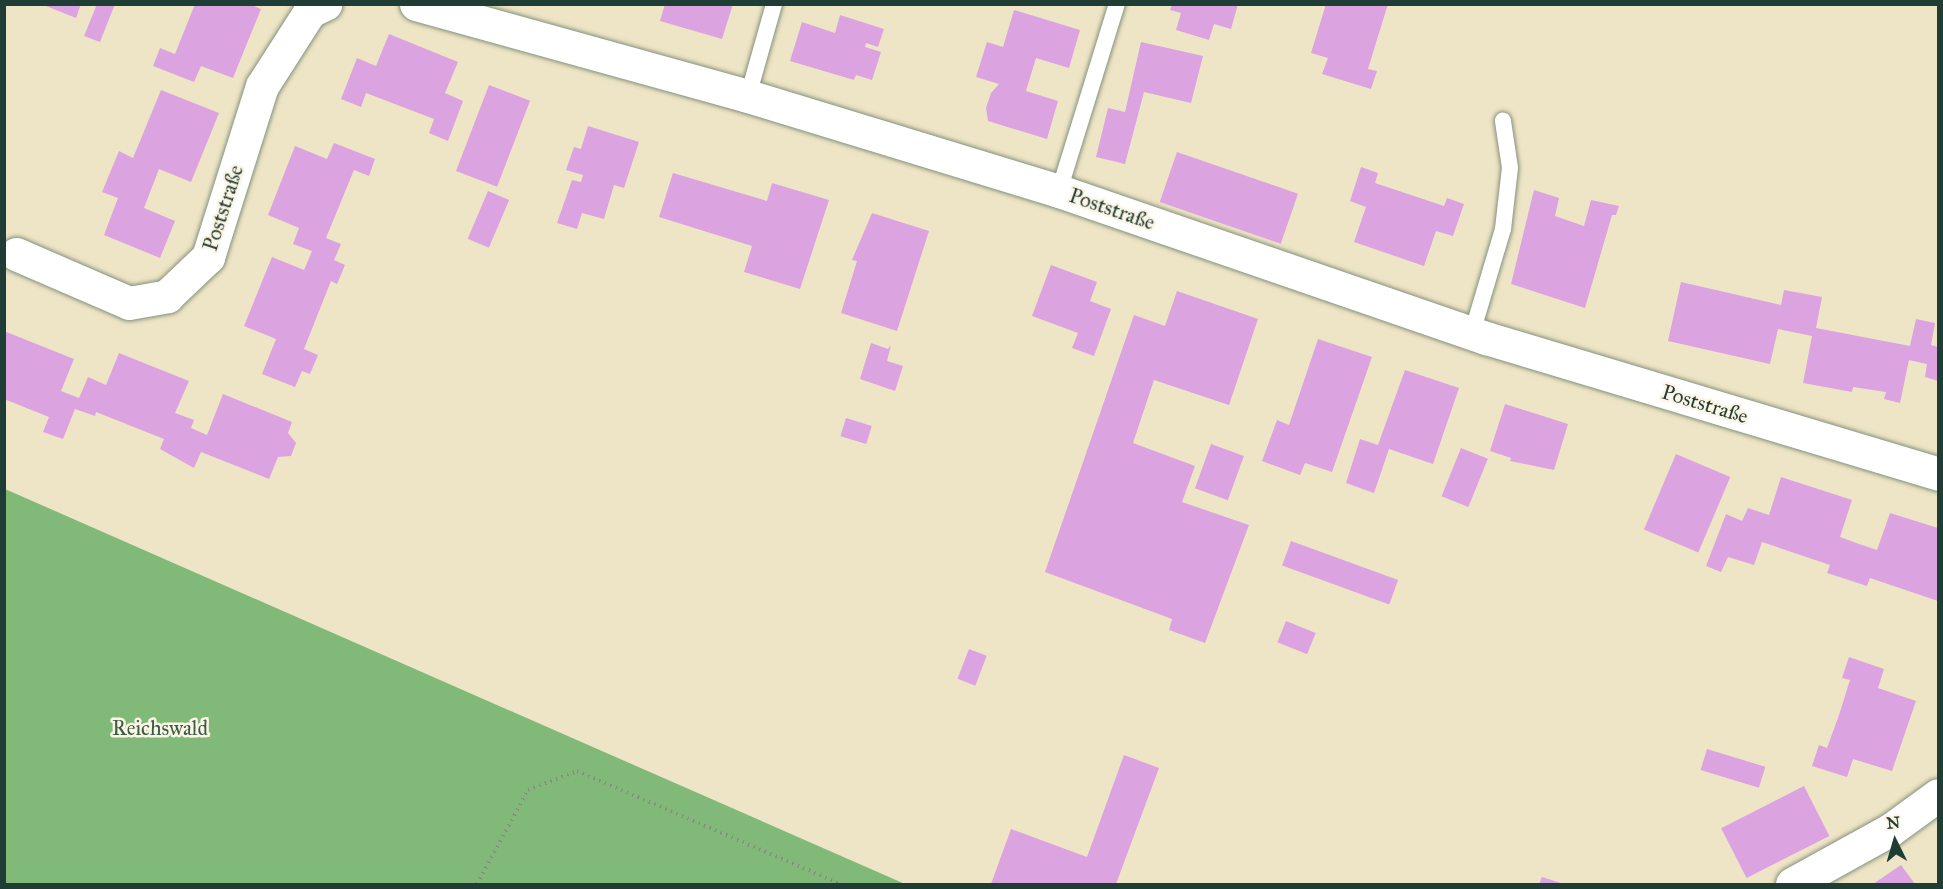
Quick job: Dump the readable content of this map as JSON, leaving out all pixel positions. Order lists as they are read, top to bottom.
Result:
{
  "streets": {
    "street": ["Poststraße"]
  },
  "parks": ["Reichswald"],
  "north": "top"
}
